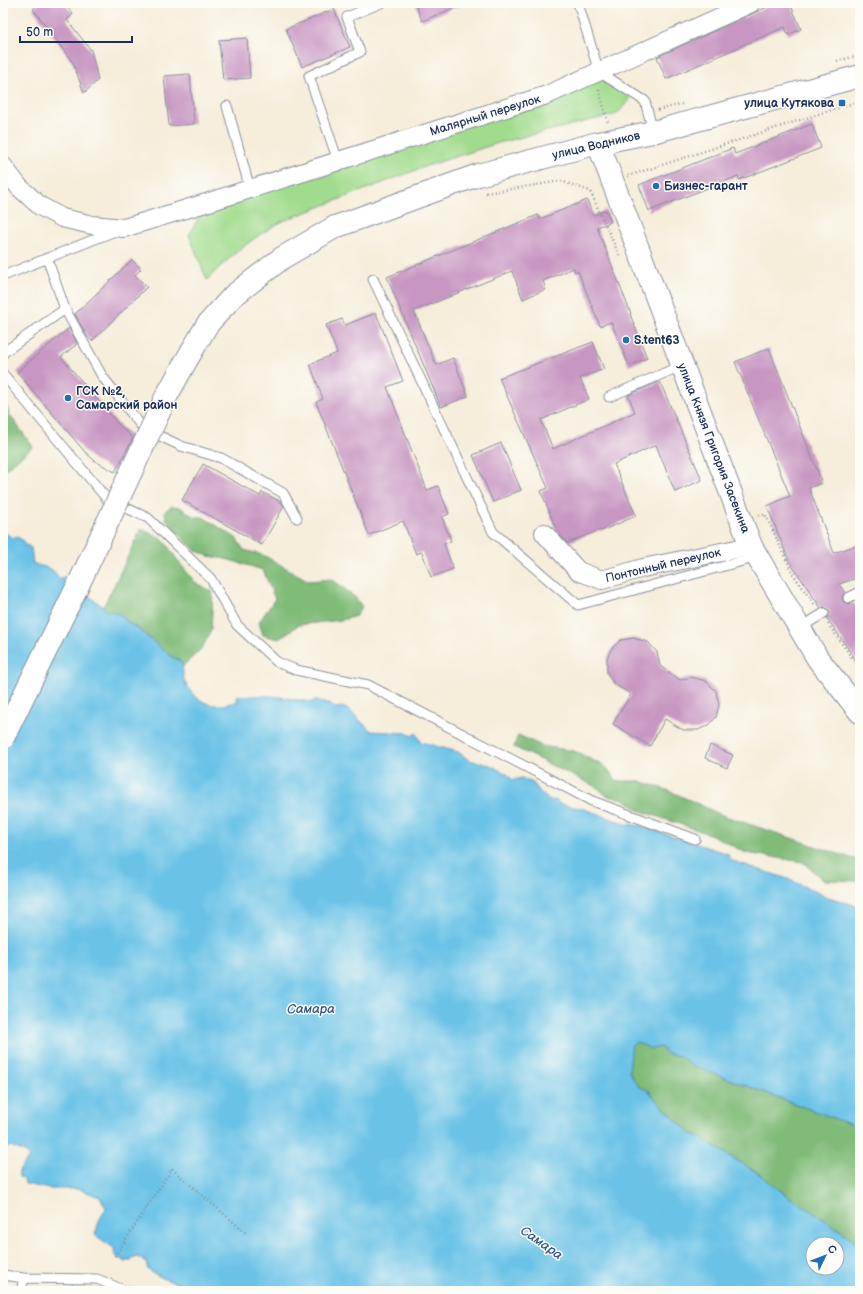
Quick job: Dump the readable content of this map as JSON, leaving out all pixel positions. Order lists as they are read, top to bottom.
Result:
{
  "streets": {
    "main road": ["улица Водников", "улица Князя Григория Засекина"],
    "street": ["Малярный переулок", "Понтонный переулок"]
  },
  "crossings": [
    ["улица Водников", "улица Князя Григория Засекина"],
    ["улица Князя Григория Засекина", "Понтонный переулок"]
  ],
  "water": ["Самара"],
  "places": {
    "transit": ["улица Кутякова"],
    "other": ["Бизнес-гарант", "S.tent63", "ГСК №2, Самарский район"]
  },
  "scale_bar": "50 m",
  "north": "top right"
}
